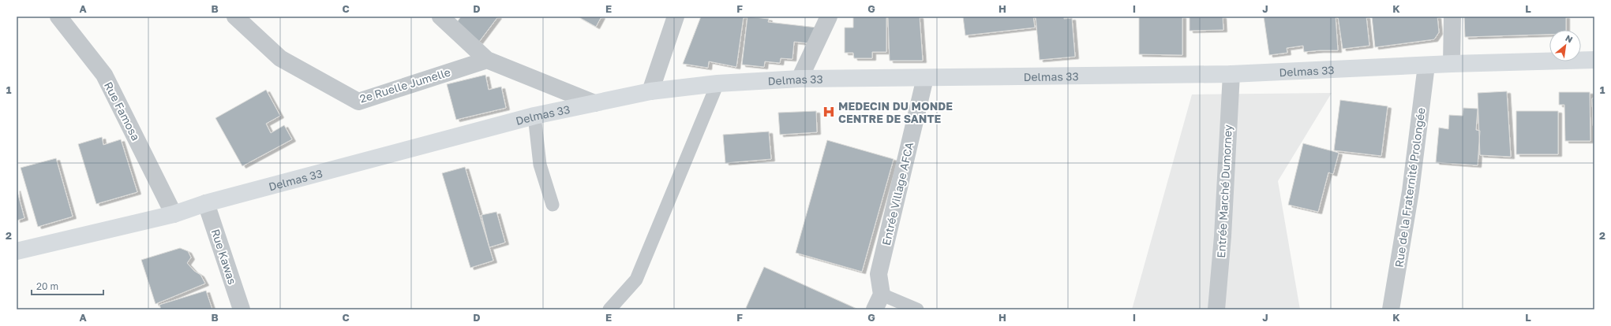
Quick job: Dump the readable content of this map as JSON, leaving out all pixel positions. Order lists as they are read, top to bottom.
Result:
{
  "streets": {
    "main road": ["Delmas 33"],
    "street": [
      "2e Ruelle Jumelle",
      "Rue Famosa",
      "Rue de la Fraternité Prolongée",
      "Entrée Marché Dumorney",
      "Entrée Village AFCA",
      "Rue Kawas"
    ]
  },
  "crossings": [
    ["Delmas 33", "Rue Famosa"],
    ["Delmas 33", "Rue de la Fraternité Prolongée"],
    ["Delmas 33", "Entrée Marché Dumorney"],
    ["Delmas 33", "Entrée Village AFCA"],
    ["Delmas 33", "Rue Kawas"]
  ],
  "places": {
    "hospital": ["MEDECIN DU MONDE CENTRE DE SANTE"]
  },
  "scale_bar": "20 m",
  "north": "top right",
  "grid": {
    "columns": [
      "A",
      "B",
      "C",
      "D",
      "E",
      "F",
      "G",
      "H",
      "I",
      "J",
      "K",
      "L"
    ],
    "rows": ["1", "2"]
  }
}
